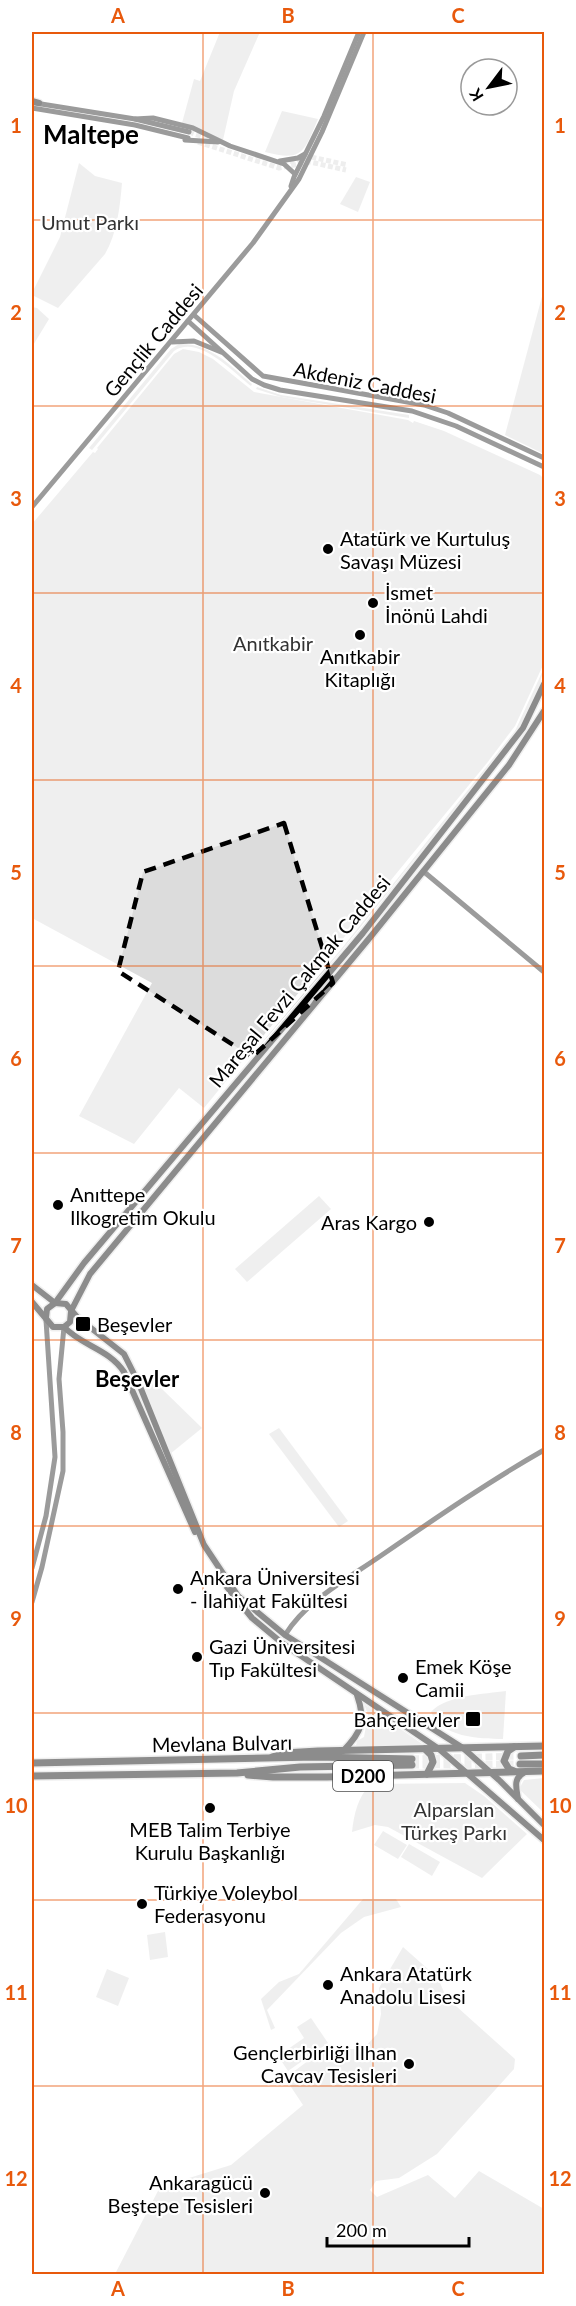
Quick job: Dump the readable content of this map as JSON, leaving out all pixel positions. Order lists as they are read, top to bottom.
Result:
{
  "streets": {
    "highway": ["Mevlana Bulvarı", "D200"],
    "main road": ["Gençlik Caddesi", "Akdeniz Caddesi", "Mareşal Fevzi Çakmak Caddesi"]
  },
  "crossings": [
    ["Gençlik Caddesi", "Akdeniz Caddesi"],
    ["Mevlana Bulvarı", "D200"]
  ],
  "districts": ["Maltepe", "Beşevler"],
  "parks": ["Umut Parkı", "Anıtkabir", "Alparslan Türkeş Parkı"],
  "places": {
    "other": [
      "Atatürk ve Kurtuluş Savaşı Müzesi",
      "İsmet İnönü Lahdi",
      "Anıtkabir Kitaplığı",
      "Anıttepe Ilkogretim Okulu",
      "Aras Kargo",
      "Ankara Üniversitesi - İlahiyat Fakültesi",
      "Gazi Üniversitesi Tıp Fakültesi",
      "Emek Köşe Camii",
      "MEB Talim Terbiye Kurulu Başkanlığı",
      "Türkiye Voleybol Federasyonu",
      "Ankara Atatürk Anadolu Lisesi",
      "Gençlerbirliği İlhan Cavcav Tesisleri",
      "Ankaragücü Beştepe Tesisleri"
    ],
    "transit": ["Beşevler", "Bahçelievler"]
  },
  "scale_bar": "200 m",
  "north": "bottom left",
  "grid": {
    "columns": ["A", "B", "C"],
    "rows": [
      "1",
      "2",
      "3",
      "4",
      "5",
      "6",
      "7",
      "8",
      "9",
      "10",
      "11",
      "12"
    ]
  }
}
